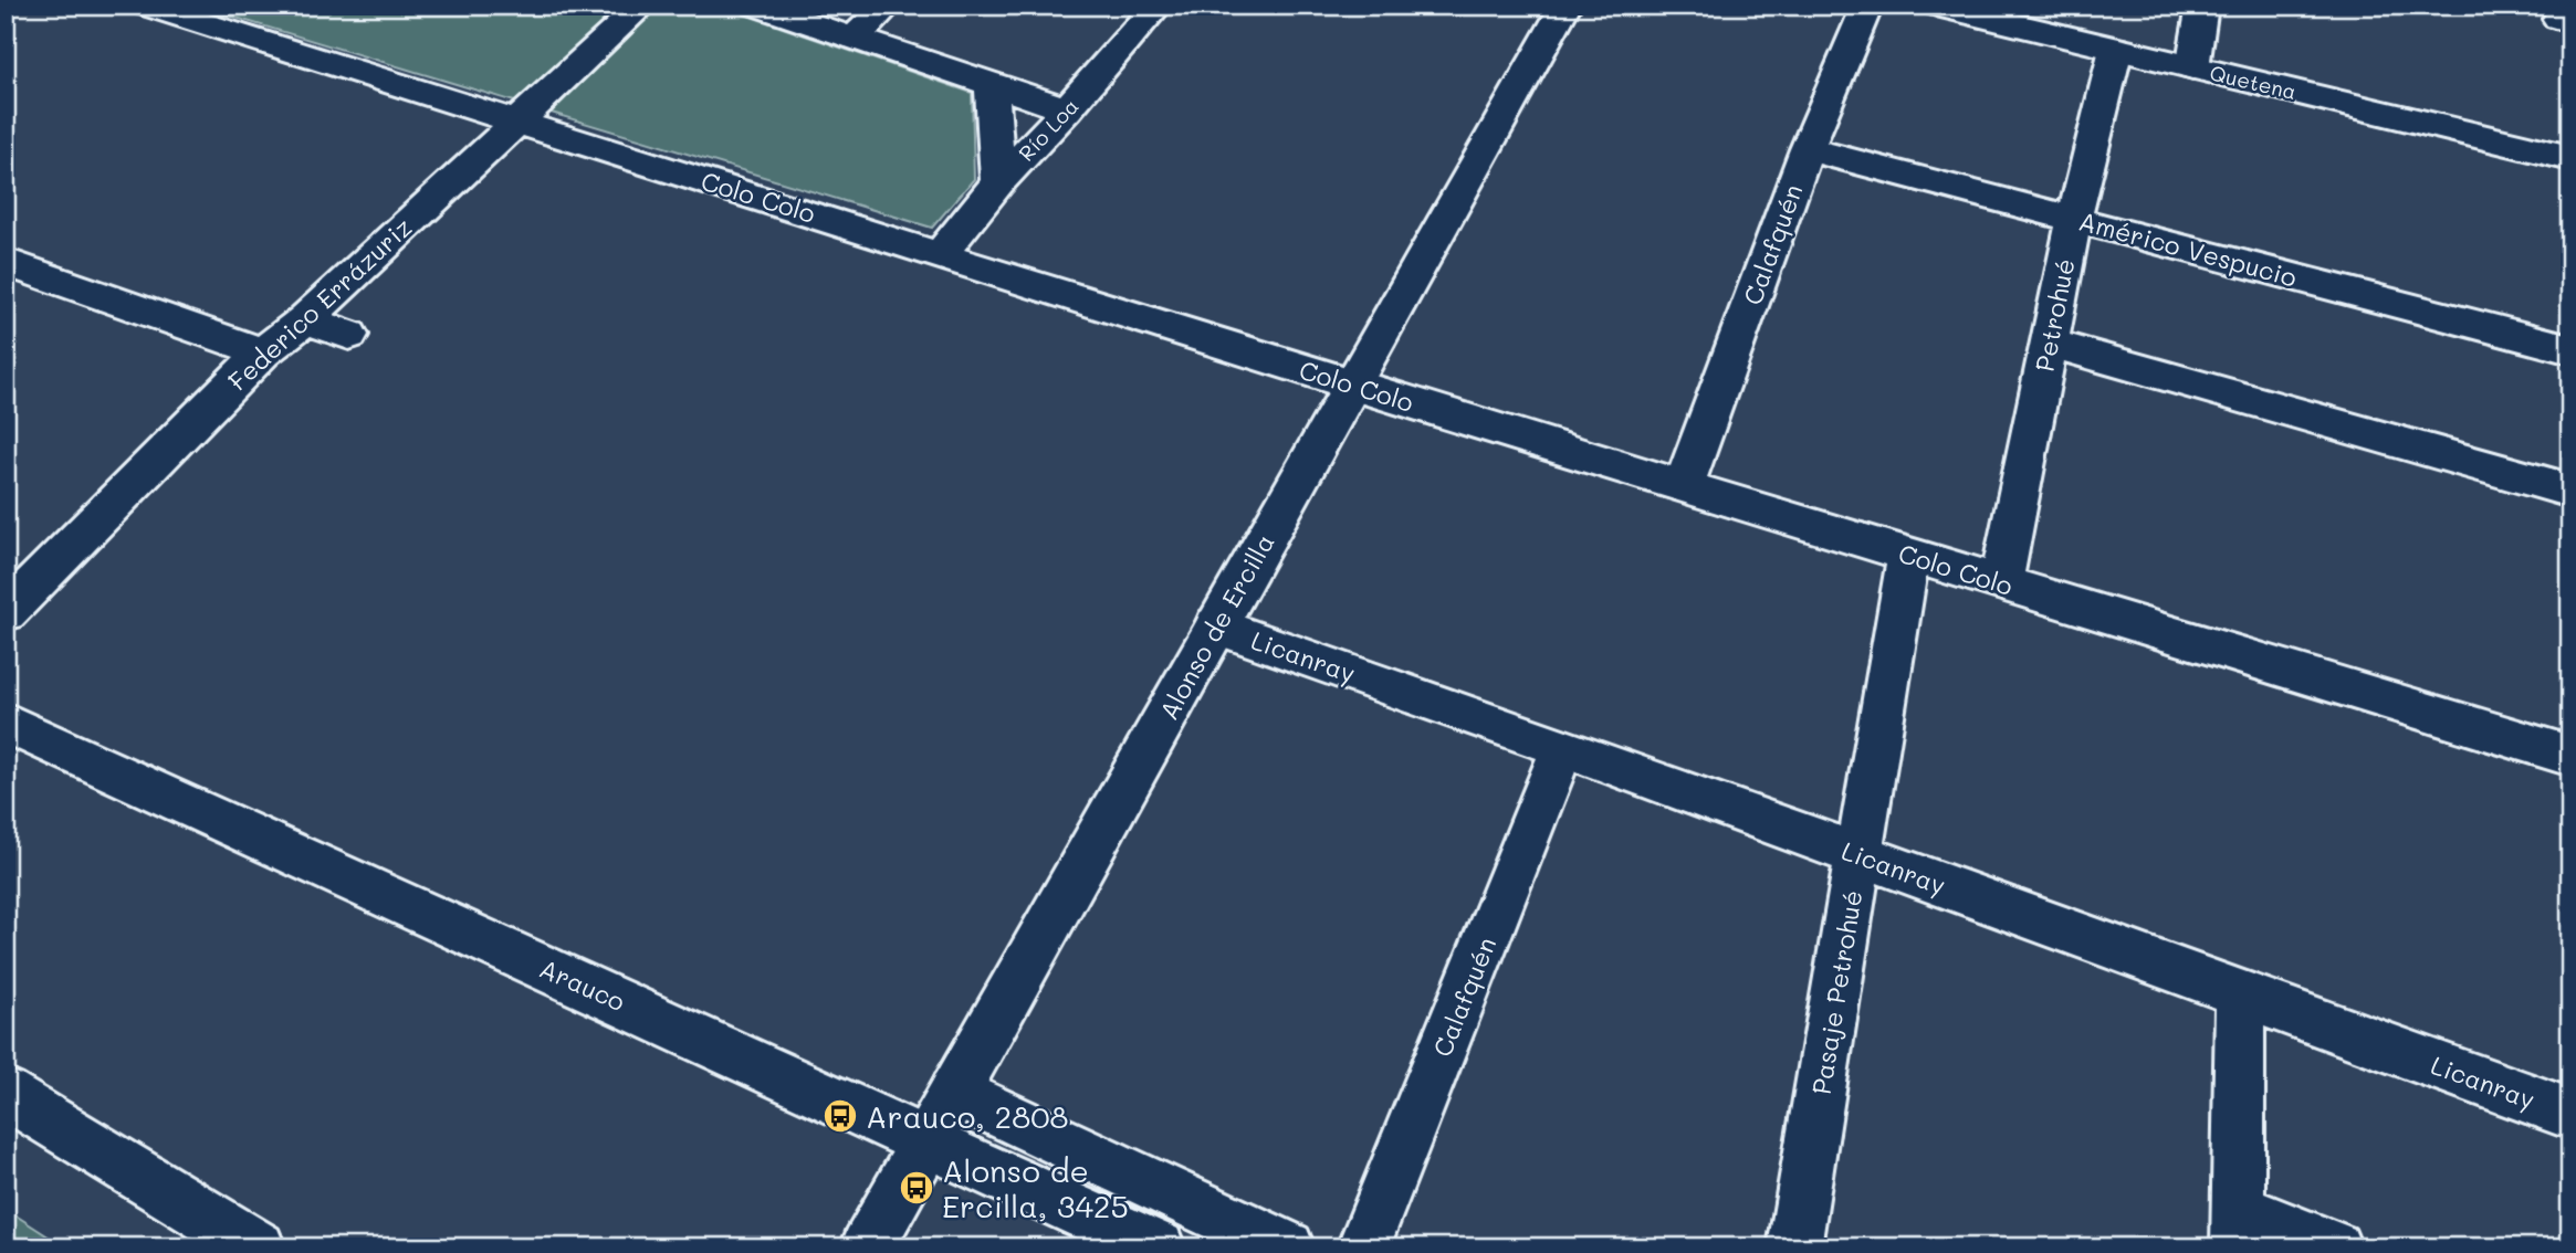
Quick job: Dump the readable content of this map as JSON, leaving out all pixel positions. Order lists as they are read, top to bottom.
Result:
{
  "streets": {
    "street": [
      "Quetena",
      "Río Loa",
      "Colo Colo",
      "Calafquén",
      "Américo Vespucio",
      "Federico Errázuriz",
      "Petrohué",
      "Alonso de Ercilla",
      "Licanray",
      "Arauco",
      "Pasaje Petrohué"
    ]
  },
  "crossings": [
    ["Quetena", "Petrohué"],
    ["Río Loa", "Colo Colo"],
    ["Colo Colo", "Calafquén"],
    ["Colo Colo", "Federico Errázuriz"],
    ["Colo Colo", "Petrohué"],
    ["Colo Colo", "Alonso de Ercilla"],
    ["Colo Colo", "Pasaje Petrohué"],
    ["Calafquén", "Américo Vespucio"],
    ["Calafquén", "Licanray"],
    ["Américo Vespucio", "Petrohué"],
    ["Alonso de Ercilla", "Licanray"],
    ["Alonso de Ercilla", "Arauco"],
    ["Licanray", "Pasaje Petrohué"]
  ],
  "places": {
    "bus stop": ["Arauco, 2808", "Alonso de Ercilla, 3425"]
  }
}
